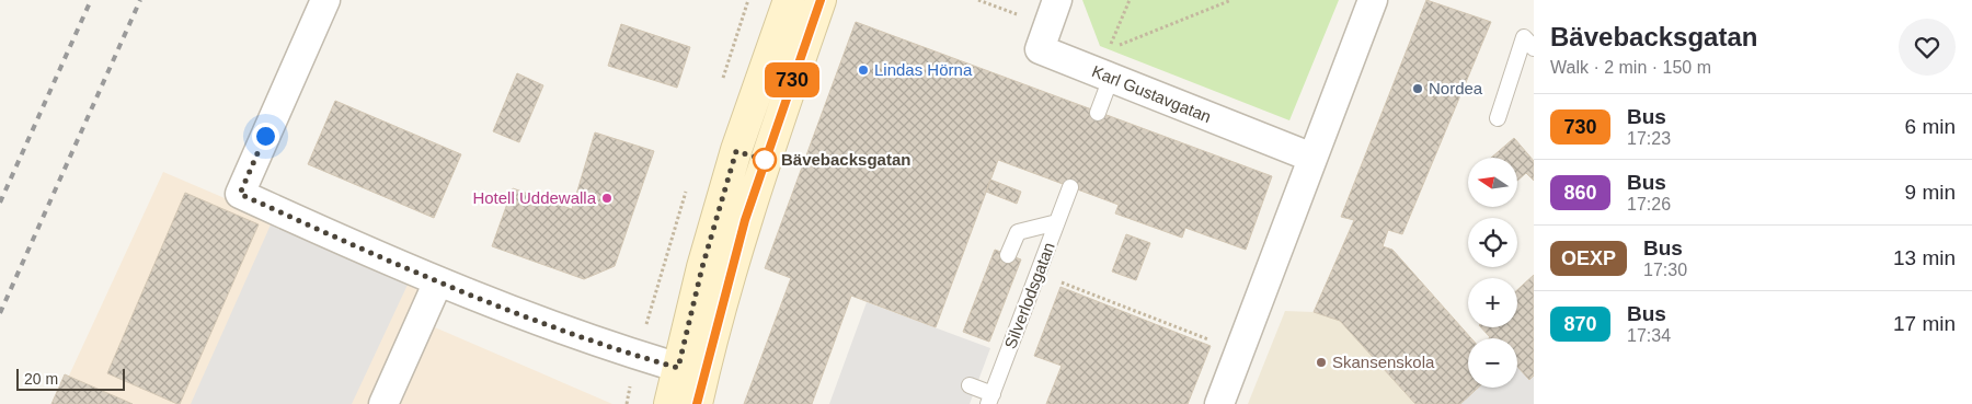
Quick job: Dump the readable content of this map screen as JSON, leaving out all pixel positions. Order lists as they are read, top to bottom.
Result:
{
  "streets": {
    "street": ["Karl Gustavgatan"],
    "lane": ["Silverlodsgatan"]
  },
  "places": [
    "Lindas Hörna",
    "Nordea",
    "Bävebacksgatan",
    "Hotell Uddewalla",
    "Skansenskola"
  ],
  "lines": ["bus line 730"],
  "scale_bar": "20 m",
  "north": "left",
  "page": {
    "on_map": "730",
    "heading": ["Bävebacksgatan", "Walk · 2 min · 150 m"],
    "list": [
      {
        "mark": "730",
        "name": "Bus",
        "note": "17:23",
        "value": "6 min"
      },
      {
        "mark": "860",
        "name": "Bus",
        "note": "17:26",
        "value": "9 min"
      },
      {
        "mark": "OEXP",
        "name": "Bus",
        "note": "17:30",
        "value": "13 min"
      },
      {
        "mark": "870",
        "name": "Bus",
        "note": "17:34",
        "value": "17 min"
      }
    ],
    "map_buttons": ["+", "−"],
    "scale": "20 m"
  }
}
